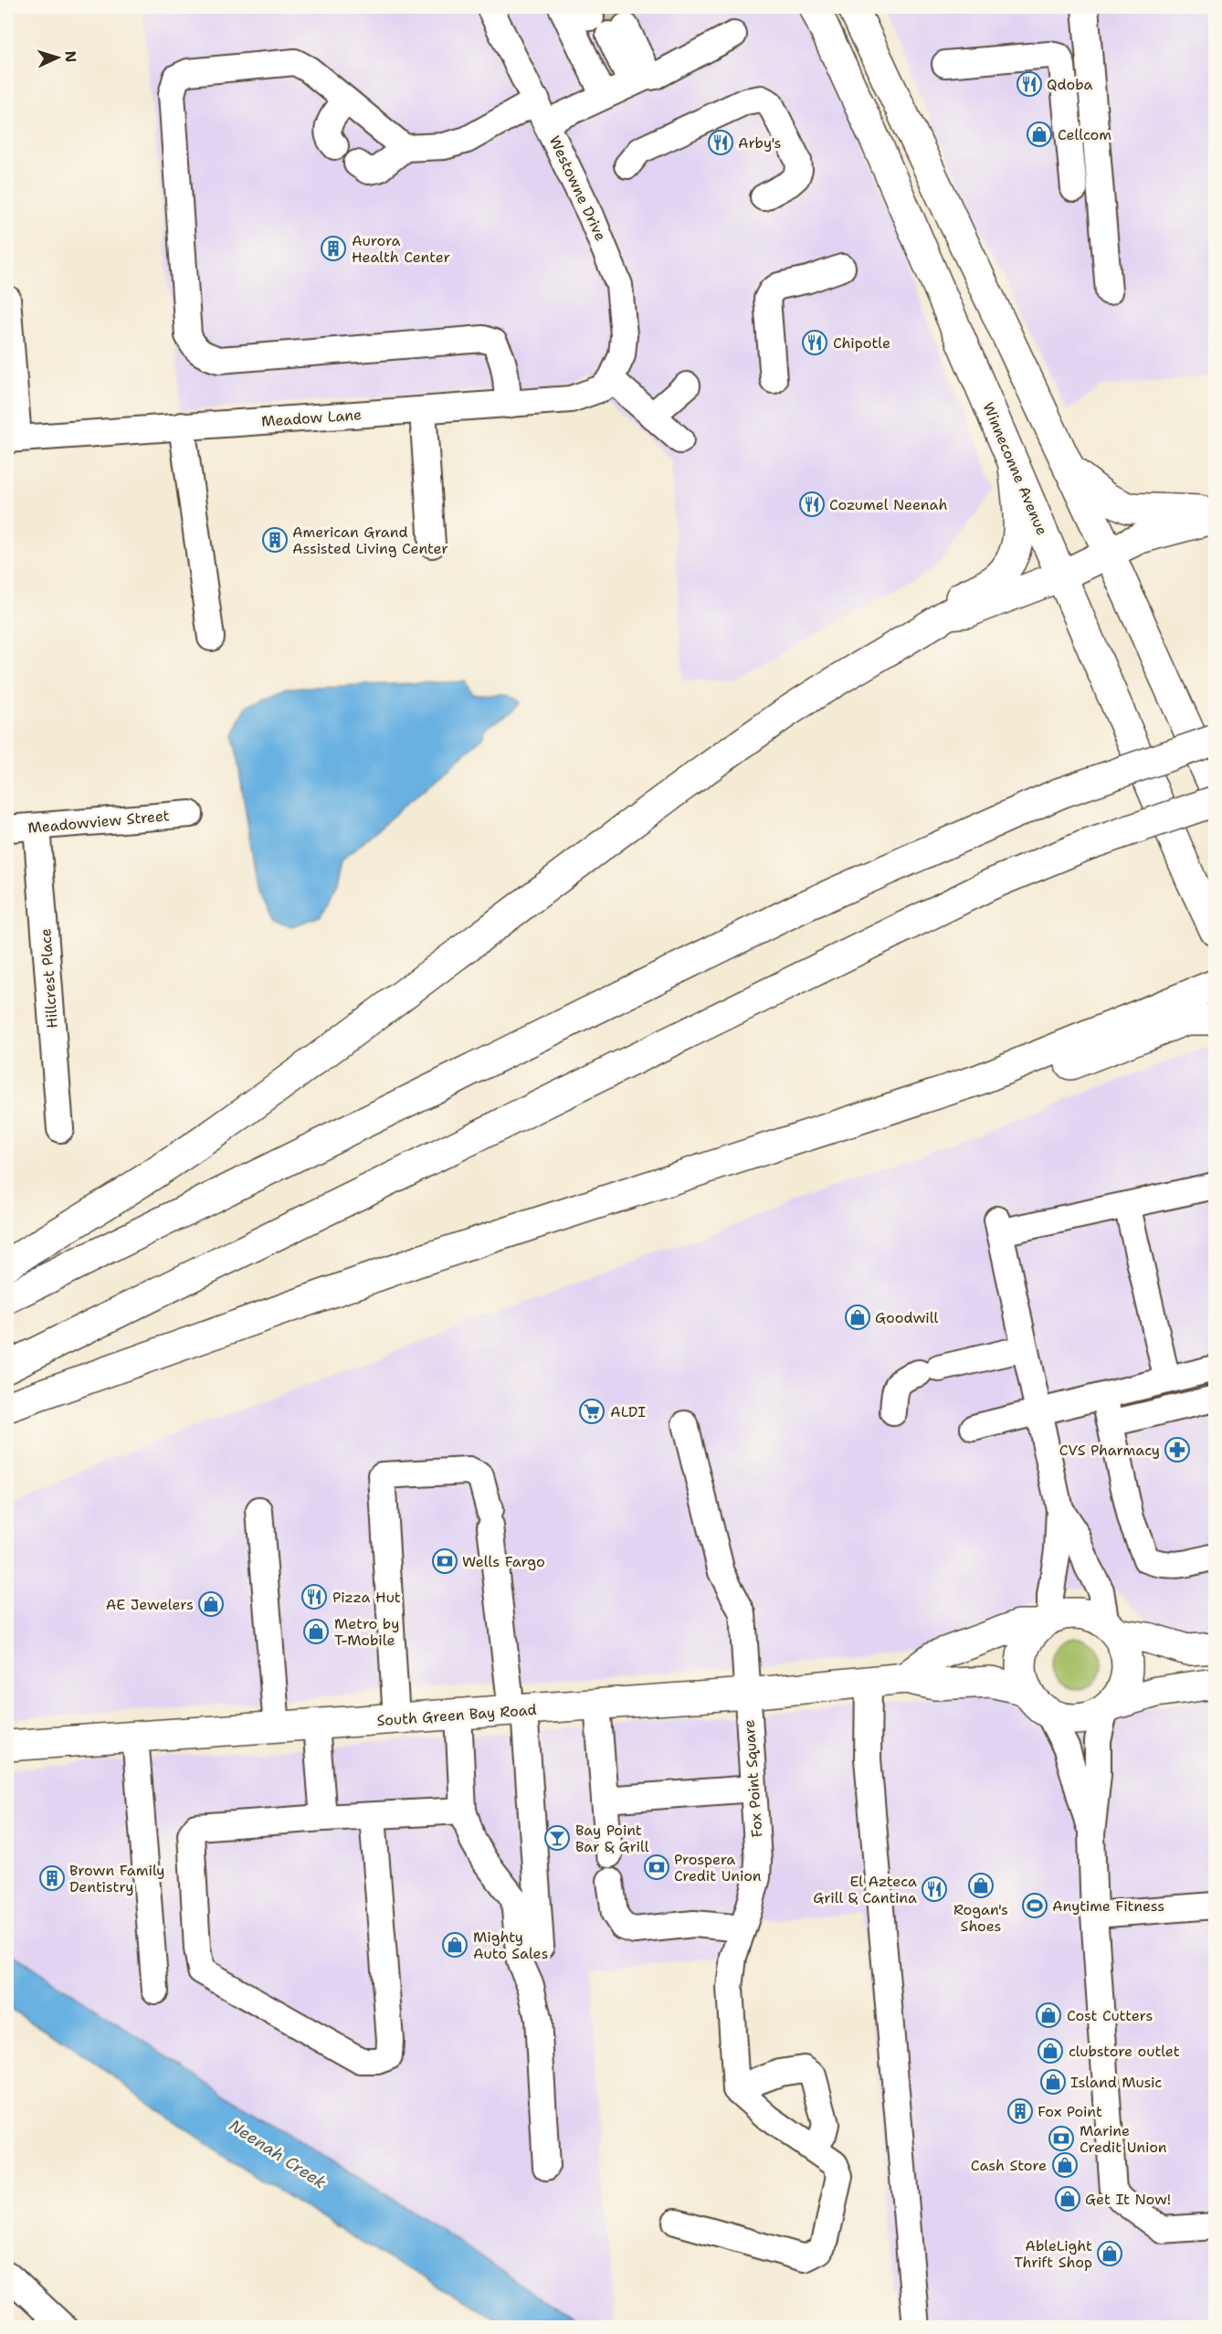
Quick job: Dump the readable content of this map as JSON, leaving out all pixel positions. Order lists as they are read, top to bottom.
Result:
{
  "streets": {
    "main road": ["Winneconne Avenue", "South Green Bay Road"],
    "street": [
      "Westowne Drive",
      "Meadow Lane",
      "Meadowview Street",
      "Hillcrest Place",
      "Fox Point Square"
    ]
  },
  "crossings": [
    ["Westowne Drive", "Meadow Lane"],
    ["Meadowview Street", "Hillcrest Place"],
    ["South Green Bay Road", "Fox Point Square"]
  ],
  "water": ["Neenah Creek"],
  "places": {
    "restaurant": [
      "Qdoba",
      "Arby's",
      "Chipotle",
      "Cozumel Neenah",
      "Pizza Hut",
      "El Azteca Grill & Cantina"
    ],
    "shop": [
      "Cellcom",
      "Goodwill",
      "AE Jewelers",
      "Metro by T-Mobile",
      "Rogan's Shoes",
      "Mighty Auto Sales",
      "Cost Cutters",
      "clubstore outlet",
      "Island Music",
      "Cash Store",
      "Get It Now!",
      "AbleLight Thrift Shop"
    ],
    "building": [
      "Aurora Health Center",
      "American Grand Assisted Living Center",
      "Brown Family Dentistry",
      "Fox Point"
    ],
    "supermarket": ["ALDI"],
    "pharmacy": ["CVS Pharmacy"],
    "bank": ["Wells Fargo", "Prospera Credit Union", "Marine Credit Union"],
    "bar": ["Bay Point Bar & Grill"],
    "sports": ["Anytime Fitness"]
  },
  "north": "right"
}
